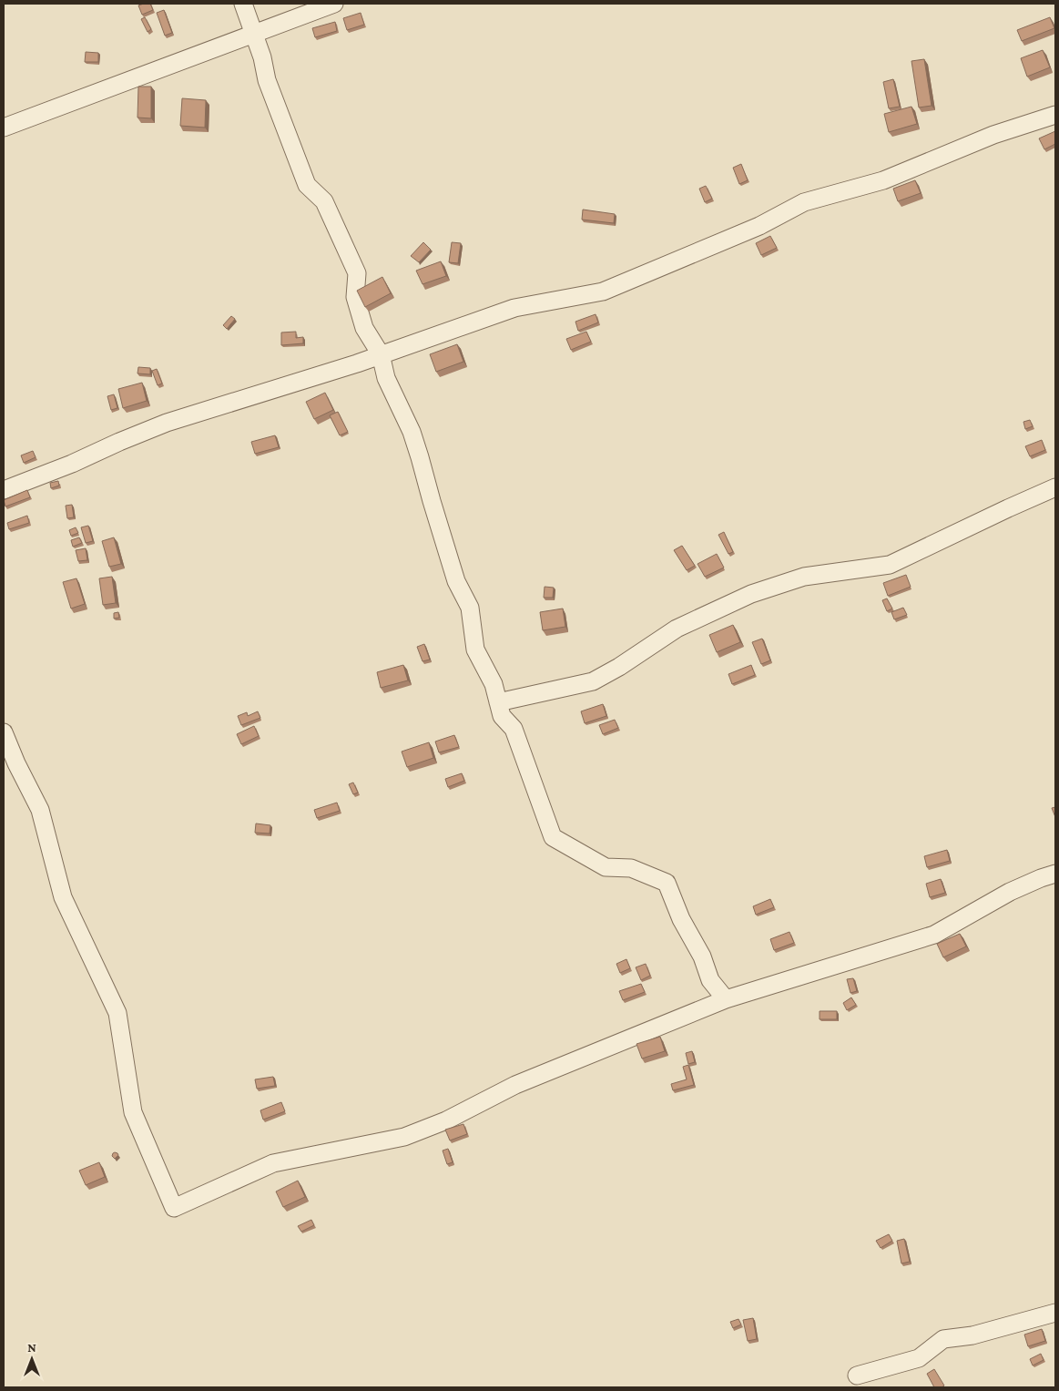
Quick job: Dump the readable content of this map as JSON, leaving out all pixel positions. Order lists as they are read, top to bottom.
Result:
{
  "north": "top"
}
